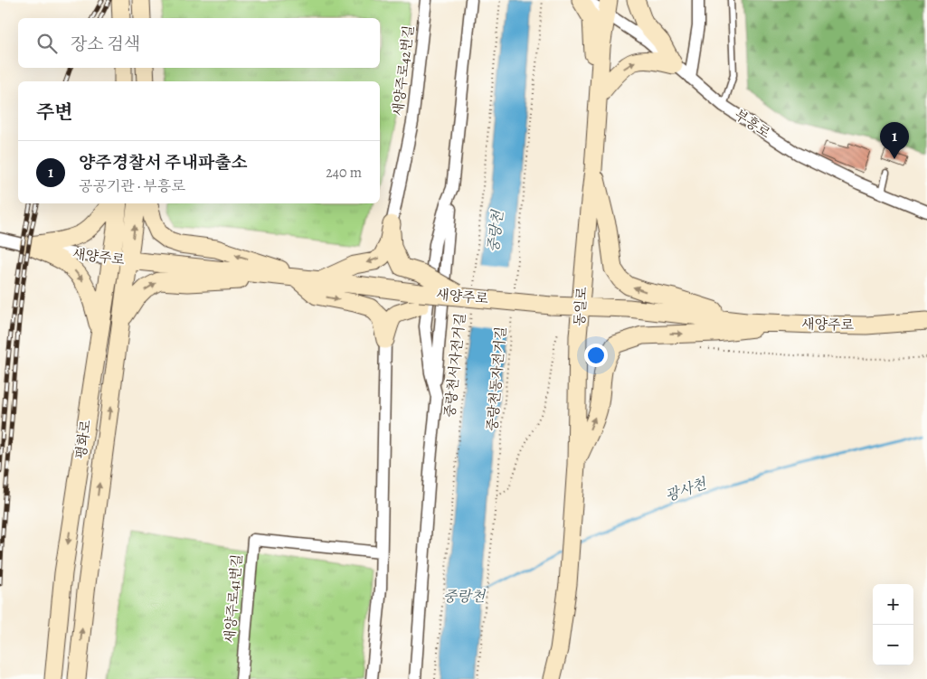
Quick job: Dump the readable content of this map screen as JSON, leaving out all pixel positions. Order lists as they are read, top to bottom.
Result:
{
  "streets": {
    "main road": ["새양주로", "동일로", "평화로"],
    "street": ["새양주로42번길", "부흥로", "새양주로41번길"],
    "path": ["중랑천서자전거길", "중랑천동자전거길"]
  },
  "crossings": [
    ["부흥로", "동일로"],
    ["새양주로", "동일로"],
    ["새양주로", "중랑천서자전거길"],
    ["새양주로", "평화로"]
  ],
  "water": ["중랑천", "광사천"],
  "page": {
    "search": "장소 검색",
    "heading": "주변",
    "pins": "1",
    "list": [
      {
        "mark": "1",
        "name": "양주경찰서 주내파출소",
        "note": "공공기관 · 부흥로",
        "value": "240 m"
      }
    ],
    "map_buttons": ["+", "−"]
  }
}
